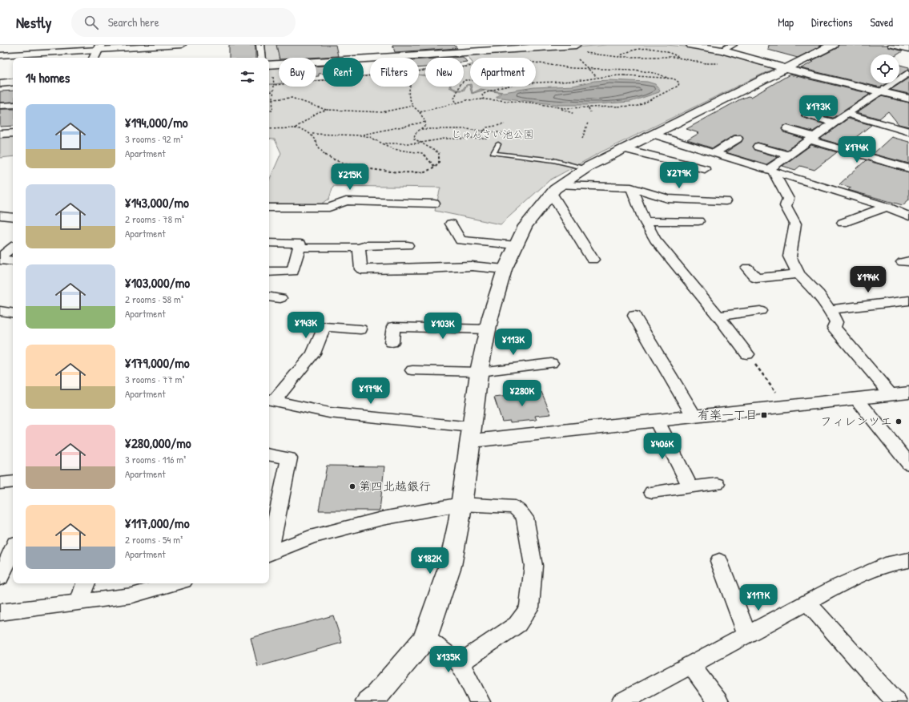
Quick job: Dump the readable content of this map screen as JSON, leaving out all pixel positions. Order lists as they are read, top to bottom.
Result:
{
  "parks": ["じゅんさい池公園"],
  "places": {
    "transit": ["有楽一丁目"],
    "other": ["フィレンツエ", "第四北越銀行"]
  },
  "page": {
    "header": "Nestly",
    "search": "Search here",
    "nav": ["Map", "Directions", "Saved"],
    "chip": [
      "Buy",
      "Rent",
      "Filters",
      "New",
      "Apartment"
    ],
    "heading": "14 homes",
    "price": [
      "¥173K",
      "¥174K",
      "¥279K",
      "¥215K",
      "¥194K",
      "¥143K",
      "¥103K",
      "¥113K",
      "¥179K",
      "¥280K",
      "¥406K",
      "¥182K",
      "¥117K",
      "¥135K"
    ],
    "list": [
      {
        "name": "¥194,000/mo",
        "note": "3 rooms · 92 m² · Apartment"
      },
      {
        "name": "¥143,000/mo",
        "note": "2 rooms · 78 m² · Apartment"
      },
      {
        "name": "¥103,000/mo",
        "note": "2 rooms · 58 m² · Apartment"
      },
      {
        "name": "¥179,000/mo",
        "note": "3 rooms · 77 m² · Apartment"
      },
      {
        "name": "¥280,000/mo",
        "note": "3 rooms · 116 m² · Apartment"
      },
      {
        "name": "¥117,000/mo",
        "note": "2 rooms · 54 m² · Apartment"
      }
    ]
  }
}
